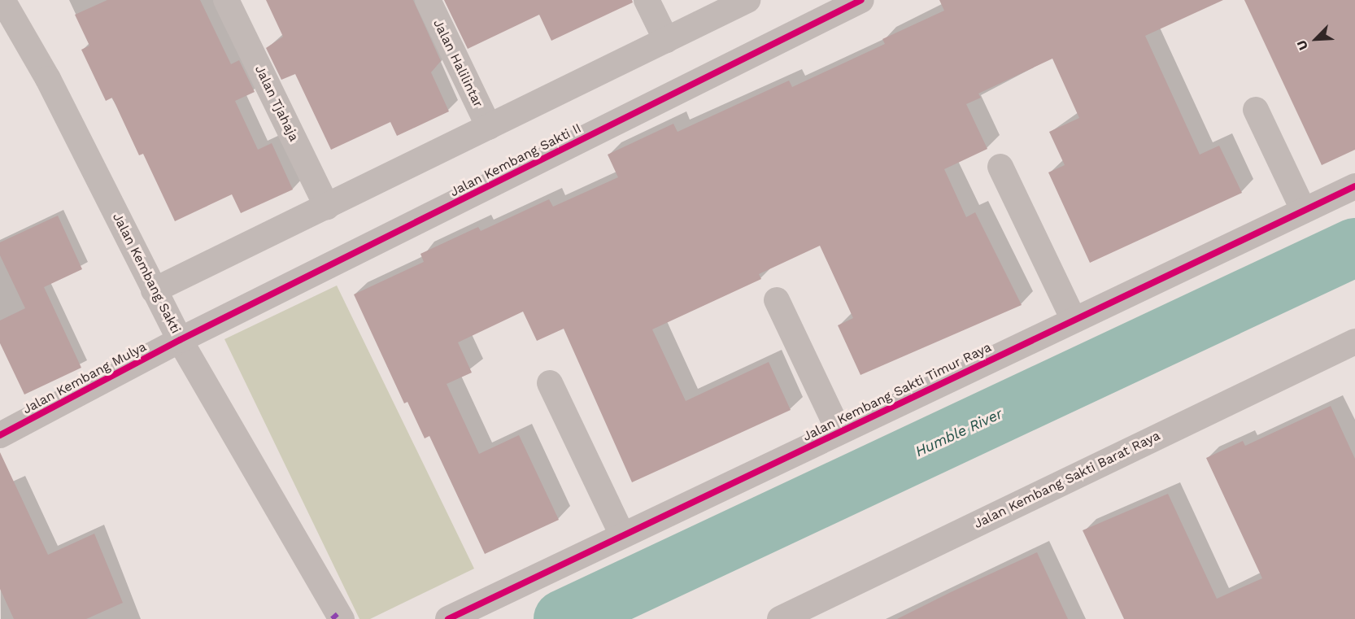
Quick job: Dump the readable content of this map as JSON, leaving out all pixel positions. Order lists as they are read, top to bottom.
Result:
{
  "streets": {
    "street": [
      "Jalan Halilintar",
      "Jalan Tjahaja",
      "Jalan Kembang Sakti II",
      "Jalan Kembang Sakti",
      "Jalan Kembang Mulya",
      "Jalan Kembang Sakti Timur Raya",
      "Jalan Kembang Sakti Barat Raya"
    ]
  },
  "crossings": [
    ["Jalan Kembang Sakti II", "Jalan Kembang Sakti"],
    ["Jalan Kembang Sakti II", "Jalan Kembang Mulya"],
    ["Jalan Kembang Sakti", "Jalan Kembang Mulya"]
  ],
  "water": ["Humble River"],
  "north": "bottom left"
}
